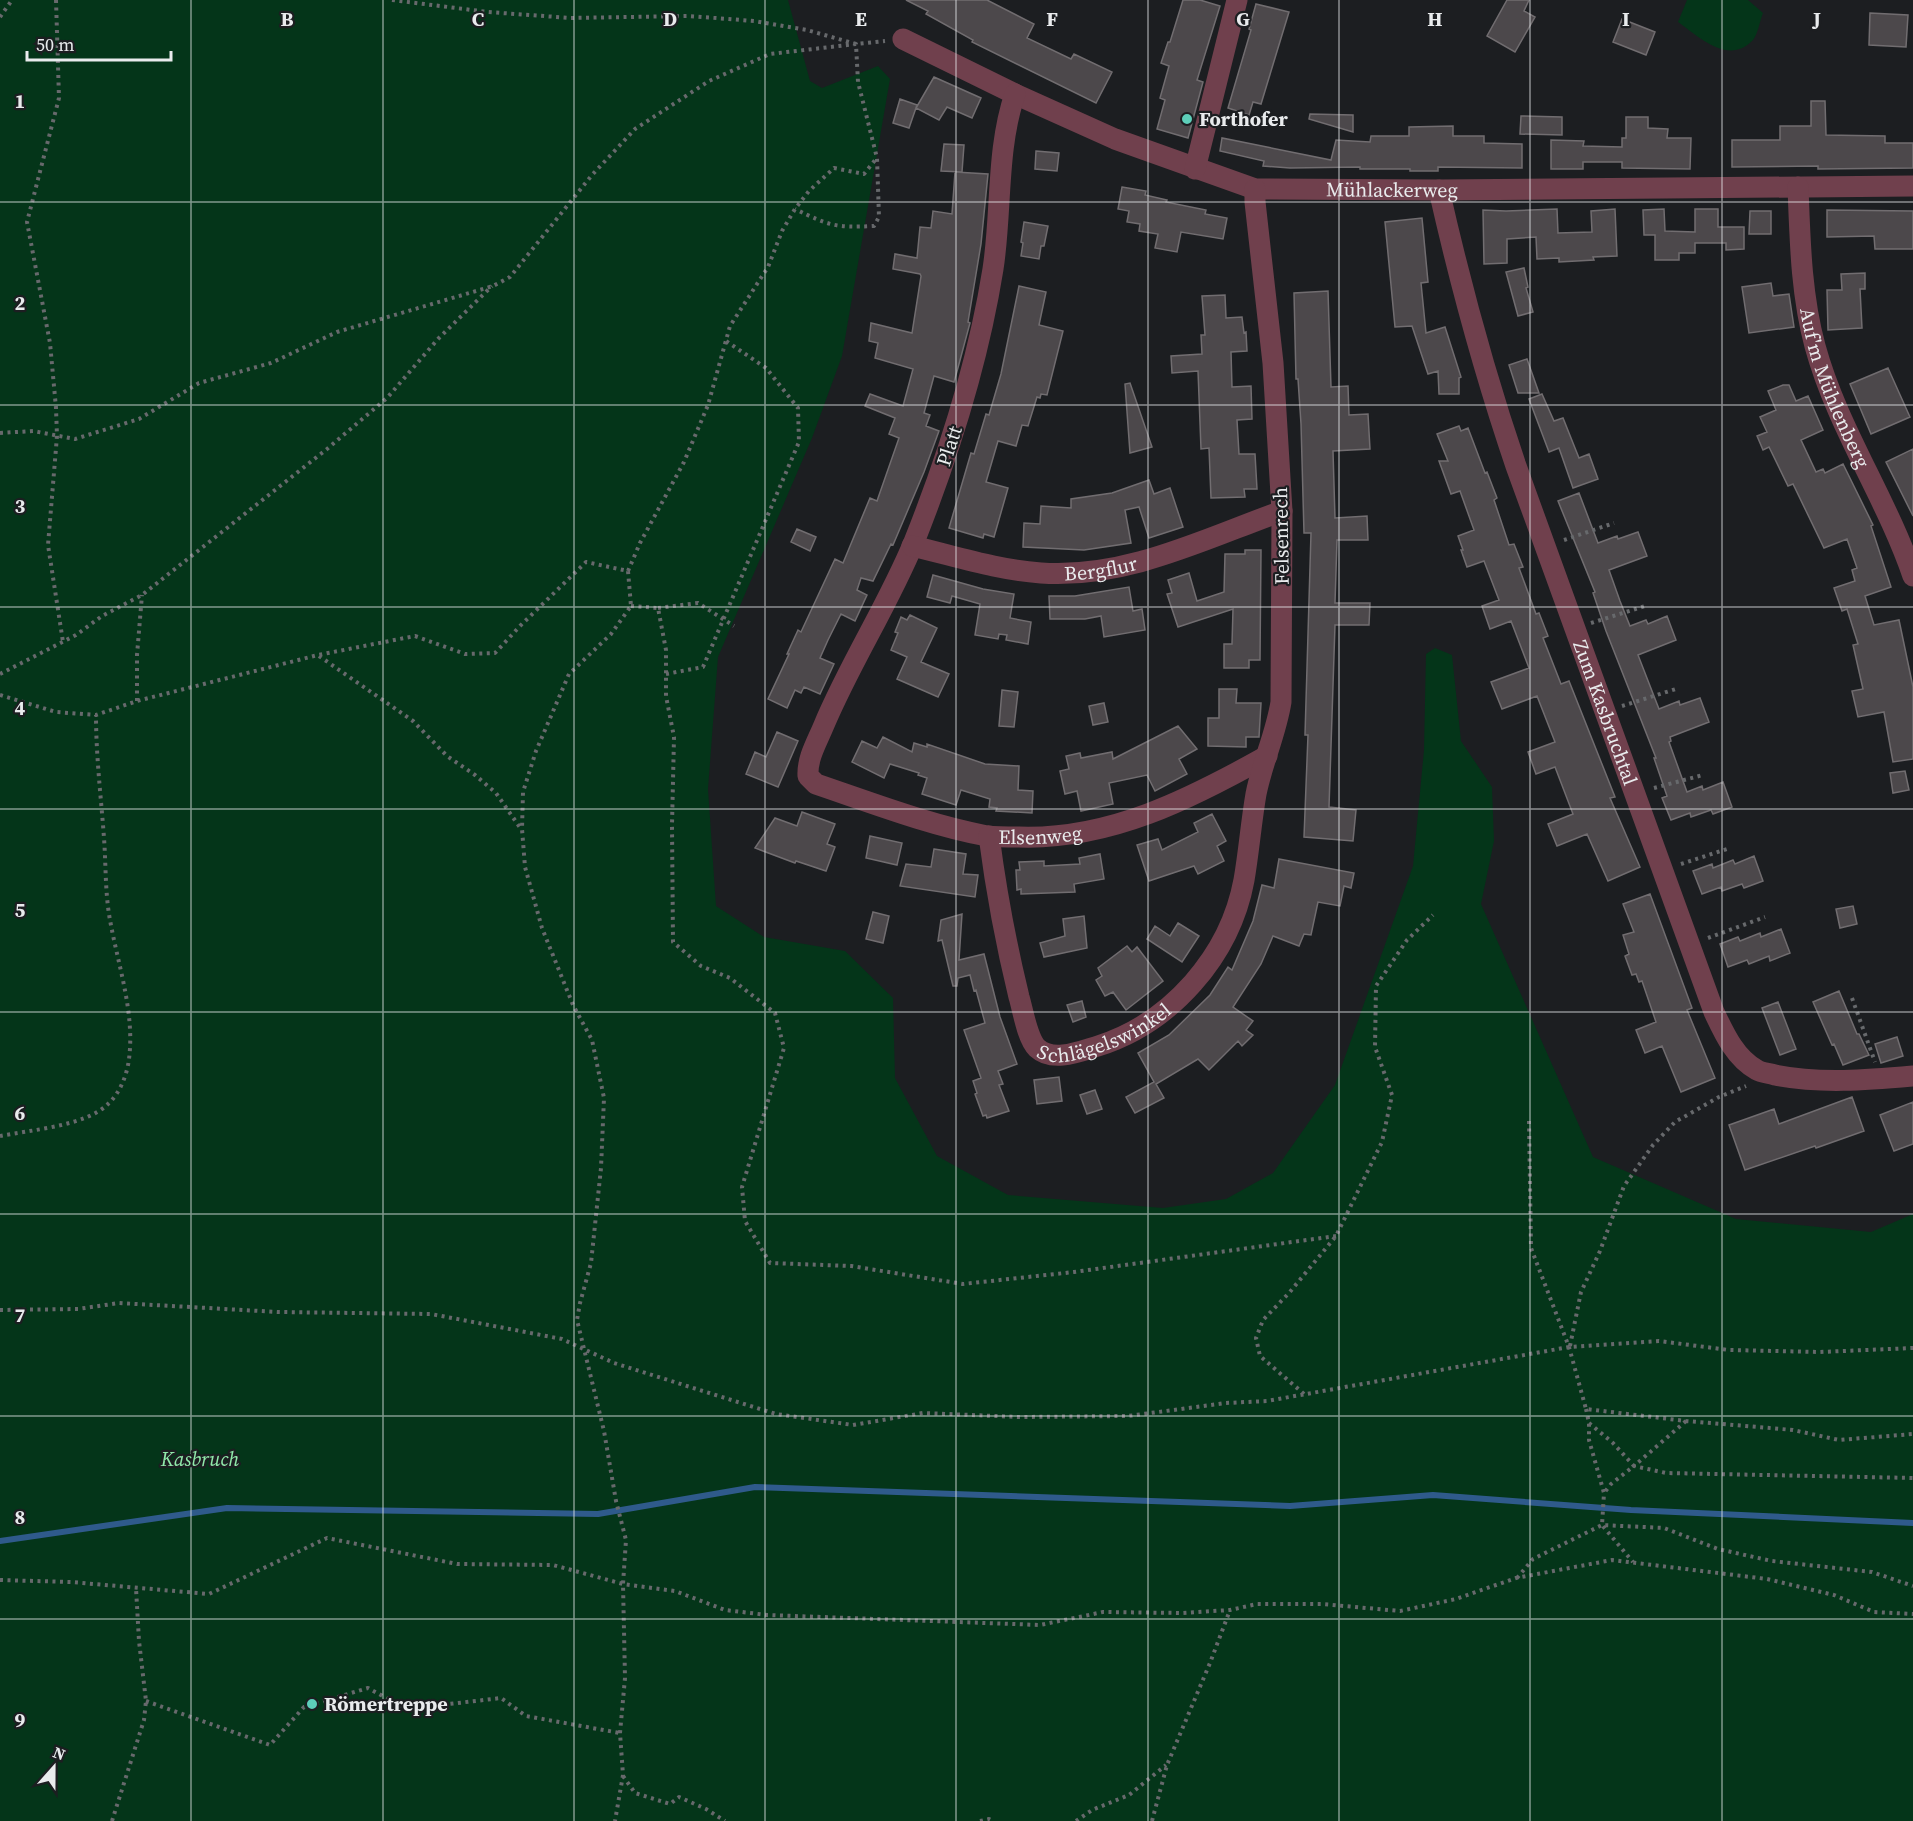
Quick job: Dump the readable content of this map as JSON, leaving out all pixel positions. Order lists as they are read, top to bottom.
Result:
{
  "streets": {
    "street": [
      "Mühlackerweg",
      "Auf'm Mühlenberg",
      "Platt",
      "Felsenrech",
      "Bergflur",
      "Zum Kasbruchtal",
      "Elsenweg",
      "Schlägelswinkel"
    ]
  },
  "crossings": [
    ["Mühlackerweg", "Auf'm Mühlenberg"],
    ["Mühlackerweg", "Platt"],
    ["Mühlackerweg", "Felsenrech"],
    ["Mühlackerweg", "Zum Kasbruchtal"],
    ["Platt", "Bergflur"],
    ["Platt", "Elsenweg"],
    ["Felsenrech", "Bergflur"],
    ["Felsenrech", "Elsenweg"],
    ["Felsenrech", "Schlägelswinkel"],
    ["Elsenweg", "Schlägelswinkel"]
  ],
  "parks": ["Kasbruch"],
  "places": ["Forthofer", "Römertreppe"],
  "scale_bar": "50 m",
  "north": "top",
  "grid": {
    "columns": [
      "B",
      "C",
      "D",
      "E",
      "F",
      "G",
      "H",
      "I",
      "J"
    ],
    "rows": [
      "1",
      "2",
      "3",
      "4",
      "5",
      "6",
      "7",
      "8",
      "9"
    ]
  }
}
